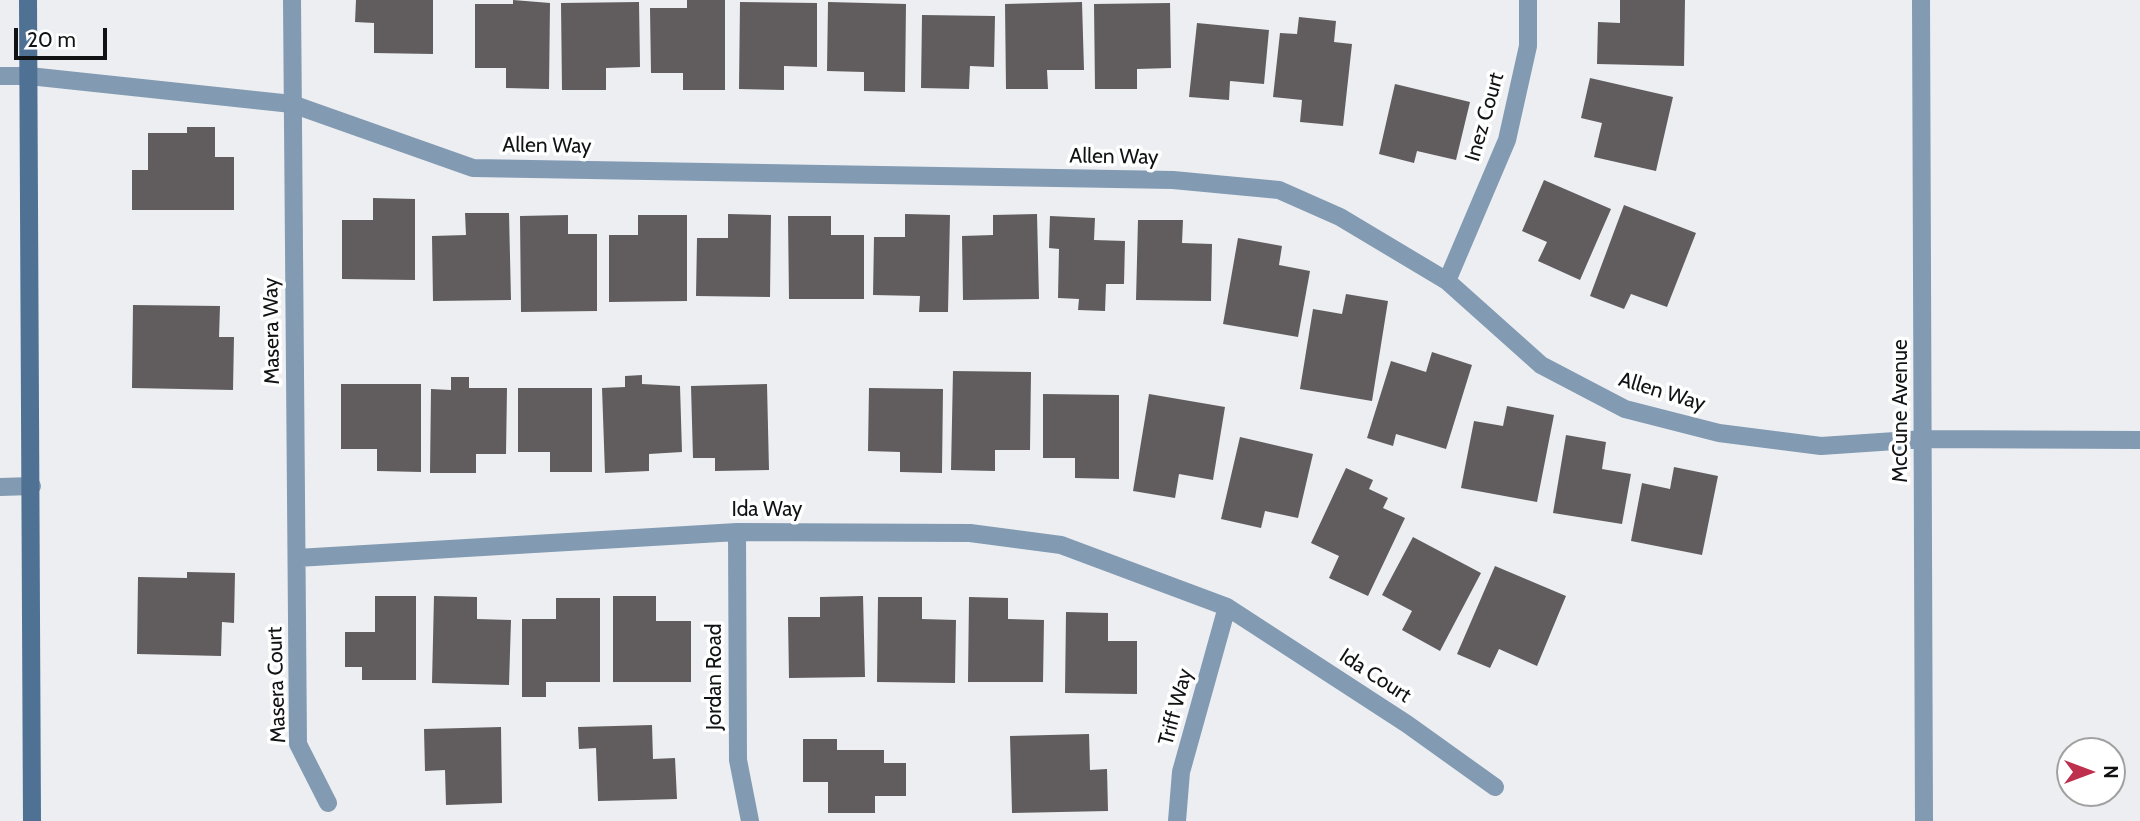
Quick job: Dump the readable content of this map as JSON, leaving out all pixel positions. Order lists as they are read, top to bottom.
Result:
{
  "streets": {
    "street": [
      "Inez Court",
      "Allen Way",
      "Masera Way",
      "McCune Avenue",
      "Ida Way",
      "Ida Court",
      "Jordan Road",
      "Masera Court",
      "Triff Way"
    ]
  },
  "crossings": [
    ["Inez Court", "Allen Way"],
    ["Allen Way", "Masera Way"],
    ["Allen Way", "McCune Avenue"],
    ["Masera Way", "Ida Way"],
    ["Masera Way", "Masera Court"],
    ["Ida Way", "Ida Court"],
    ["Ida Way", "Jordan Road"],
    ["Ida Way", "Masera Court"],
    ["Ida Way", "Triff Way"],
    ["Ida Court", "Triff Way"]
  ],
  "scale_bar": "20 m",
  "north": "right"
}
